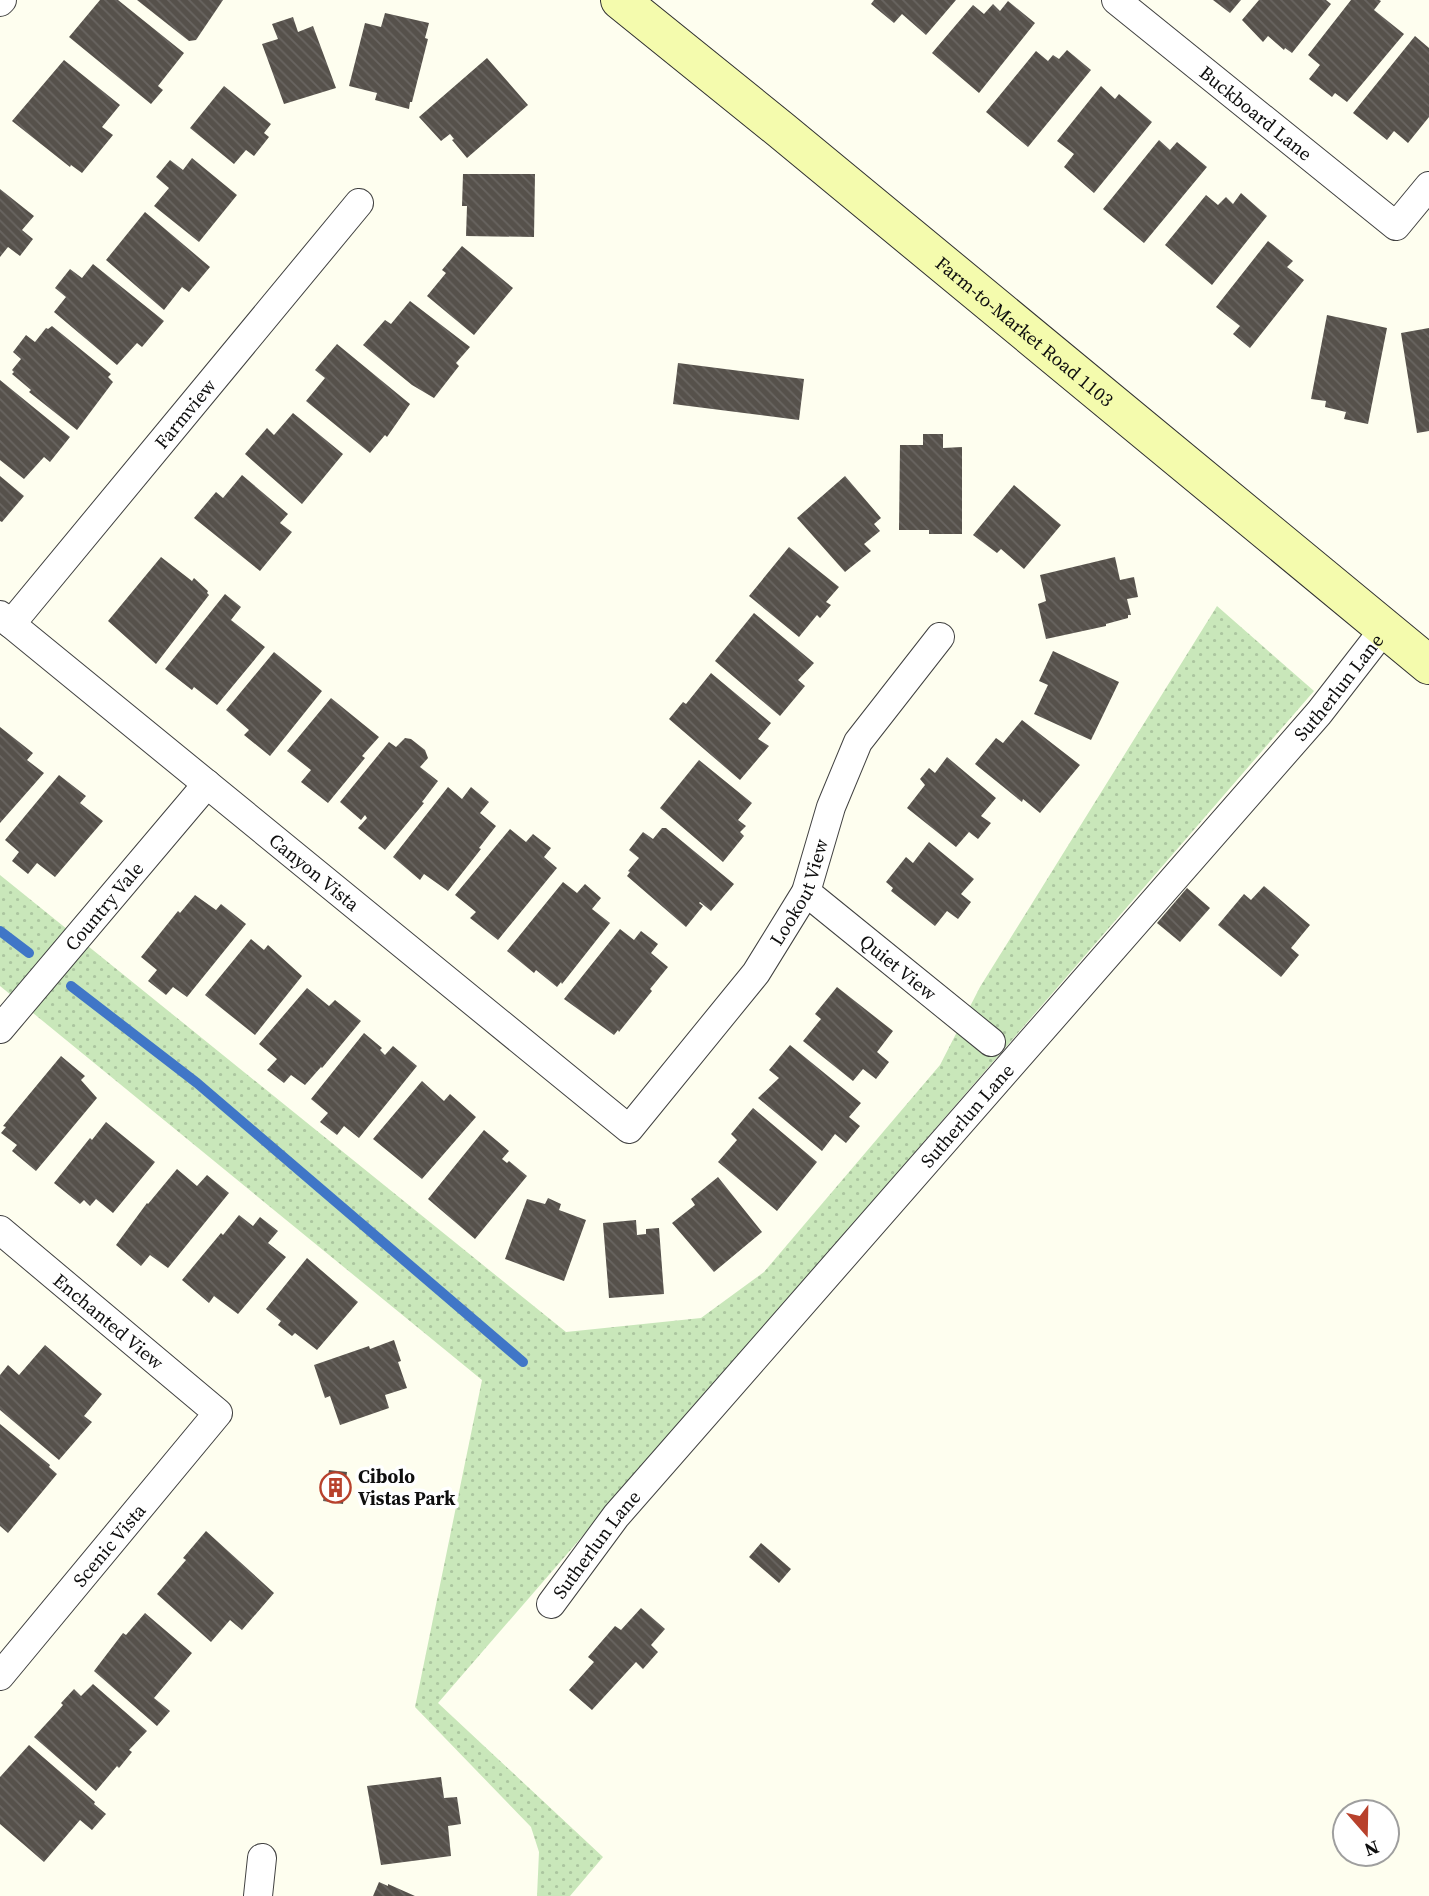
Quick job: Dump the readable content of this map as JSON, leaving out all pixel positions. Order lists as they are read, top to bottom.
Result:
{
  "streets": {
    "main road": ["Farm-to-Market Road 1103"],
    "street": [
      "Buckboard Lane",
      "Farmview",
      "Sutherlun Lane",
      "Canyon Vista",
      "Lookout View",
      "Country Vale",
      "Quiet View",
      "Enchanted View",
      "Scenic Vista"
    ]
  },
  "crossings": [
    ["Farm-to-Market Road 1103", "Sutherlun Lane"],
    ["Farmview", "Canyon Vista"],
    ["Canyon Vista", "Lookout View"],
    ["Canyon Vista", "Country Vale"],
    ["Lookout View", "Quiet View"],
    ["Enchanted View", "Scenic Vista"]
  ],
  "places": {
    "building": ["Cibolo Vistas Park"]
  },
  "north": "bottom"
}
